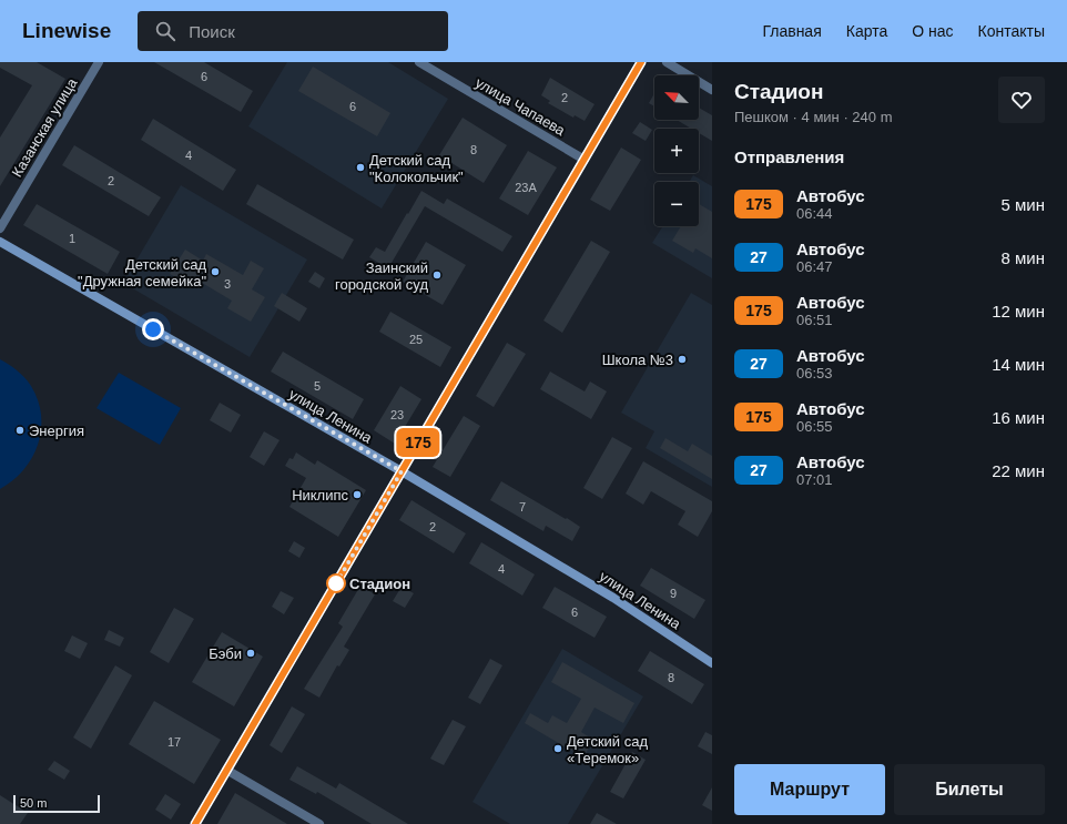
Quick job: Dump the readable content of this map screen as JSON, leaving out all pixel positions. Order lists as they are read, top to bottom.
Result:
{
  "streets": {
    "main road": ["улица Ленина"],
    "street": ["улица Чапаева", "Казанская улица"]
  },
  "places": [
    "Детский сад \"Колокольчик\"",
    "Детский сад \"Дружная семейка\"",
    "Заинский городской суд",
    "Школа №3",
    "Энергия",
    "Никлипс",
    "Стадион",
    "Бэби",
    "Детский сад «Теремок»"
  ],
  "lines": ["bus line 175"],
  "house_numbers": [
    "6",
    "2",
    "6",
    "8",
    "4",
    "2",
    "23А",
    "1",
    "3",
    "25",
    "5",
    "23",
    "7",
    "2",
    "4",
    "9",
    "6",
    "8",
    "17"
  ],
  "scale_bar": "50 m",
  "north": "top left",
  "page": {
    "header": "Linewise",
    "search": "Поиск",
    "nav": [
      "Главная",
      "Карта",
      "О нас",
      "Контакты"
    ],
    "on_map": "175",
    "heading": [
      ["Стадион", "Пешком · 4 мин · 240 m"],
      "Отправления"
    ],
    "map_buttons": ["+", "−"],
    "list": [
      {
        "mark": "175",
        "name": "Автобус",
        "note": "06:44",
        "value": "5 мин"
      },
      {
        "mark": "27",
        "name": "Автобус",
        "note": "06:47",
        "value": "8 мин"
      },
      {
        "mark": "175",
        "name": "Автобус",
        "note": "06:51",
        "value": "12 мин"
      },
      {
        "mark": "27",
        "name": "Автобус",
        "note": "06:53",
        "value": "14 мин"
      },
      {
        "mark": "175",
        "name": "Автобус",
        "note": "06:55",
        "value": "16 мин"
      },
      {
        "mark": "27",
        "name": "Автобус",
        "note": "07:01",
        "value": "22 мин"
      }
    ],
    "buttons": ["Маршрут", "Билеты"],
    "scale": "50 m"
  }
}
